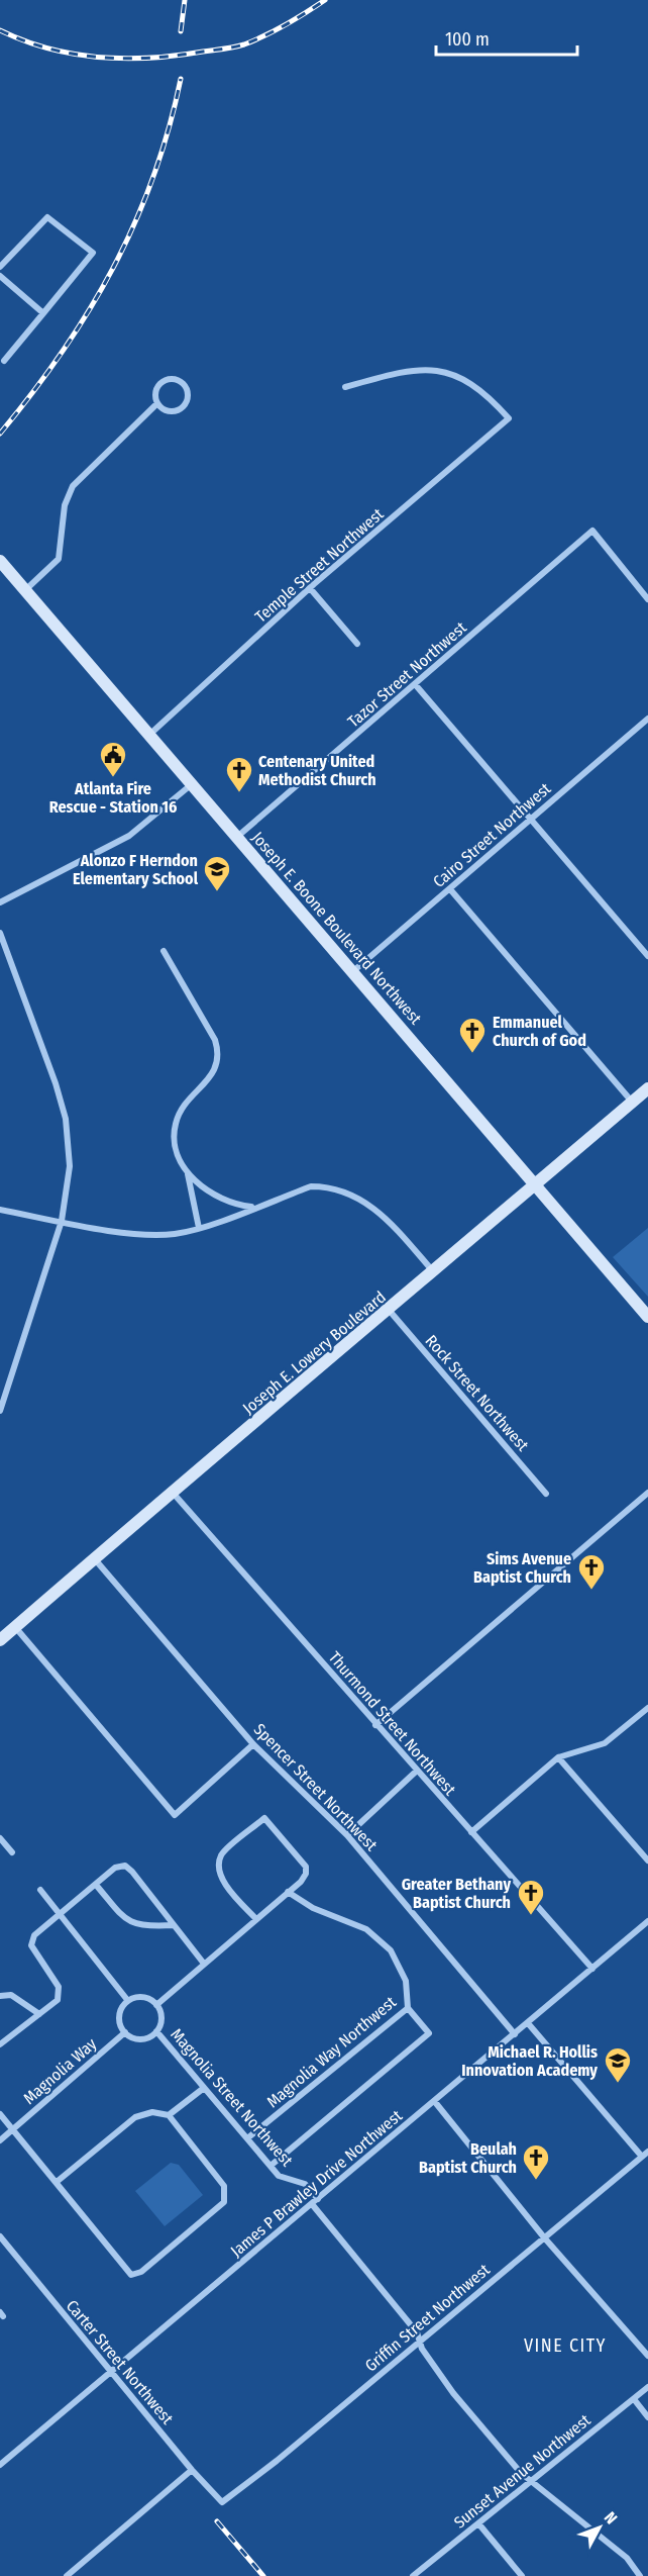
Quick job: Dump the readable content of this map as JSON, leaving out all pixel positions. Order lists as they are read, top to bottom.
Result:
{
  "streets": {
    "main road": ["Joseph E. Boone Boulevard Northwest", "Joseph E. Lowery Boulevard"],
    "street": [
      "Temple Street Northwest",
      "Tazor Street Northwest",
      "Cairo Street Northwest",
      "Rock Street Northwest",
      "Thurmond Street Northwest",
      "Spencer Street Northwest",
      "Magnolia Way Northwest",
      "Magnolia Way",
      "Magnolia Street Northwest",
      "James P Brawley Drive Northwest",
      "Griffin Street Northwest",
      "Carter Street Northwest",
      "Sunset Avenue Northwest"
    ]
  },
  "crossings": [
    ["Temple Street Northwest", "Joseph E. Boone Boulevard Northwest"],
    ["Tazor Street Northwest", "Joseph E. Boone Boulevard Northwest"],
    ["Cairo Street Northwest", "Joseph E. Boone Boulevard Northwest"],
    ["Joseph E. Boone Boulevard Northwest", "Joseph E. Lowery Boulevard"],
    ["Joseph E. Lowery Boulevard", "Rock Street Northwest"],
    ["Joseph E. Lowery Boulevard", "Thurmond Street Northwest"],
    ["Joseph E. Lowery Boulevard", "Spencer Street Northwest"],
    ["Thurmond Street Northwest", "James P Brawley Drive Northwest"],
    ["Spencer Street Northwest", "James P Brawley Drive Northwest"],
    ["Magnolia Way Northwest", "Magnolia Street Northwest"],
    ["Magnolia Way", "Magnolia Street Northwest"],
    ["Magnolia Street Northwest", "James P Brawley Drive Northwest"],
    ["James P Brawley Drive Northwest", "Carter Street Northwest"],
    ["Griffin Street Northwest", "Carter Street Northwest"]
  ],
  "districts": ["VINE CITY"],
  "places": {
    "public building": ["Atlanta Fire Rescue - Station 16"],
    "church": [
      "Centenary United Methodist Church",
      "Emmanuel Church of God",
      "Sims Avenue Baptist Church",
      "Greater Bethany Baptist Church",
      "Beulah Baptist Church"
    ],
    "school or university": ["Alonzo F Herndon Elementary School", "Michael R. Hollis Innovation Academy"]
  },
  "scale_bar": "100 m",
  "north": "top right"
}
